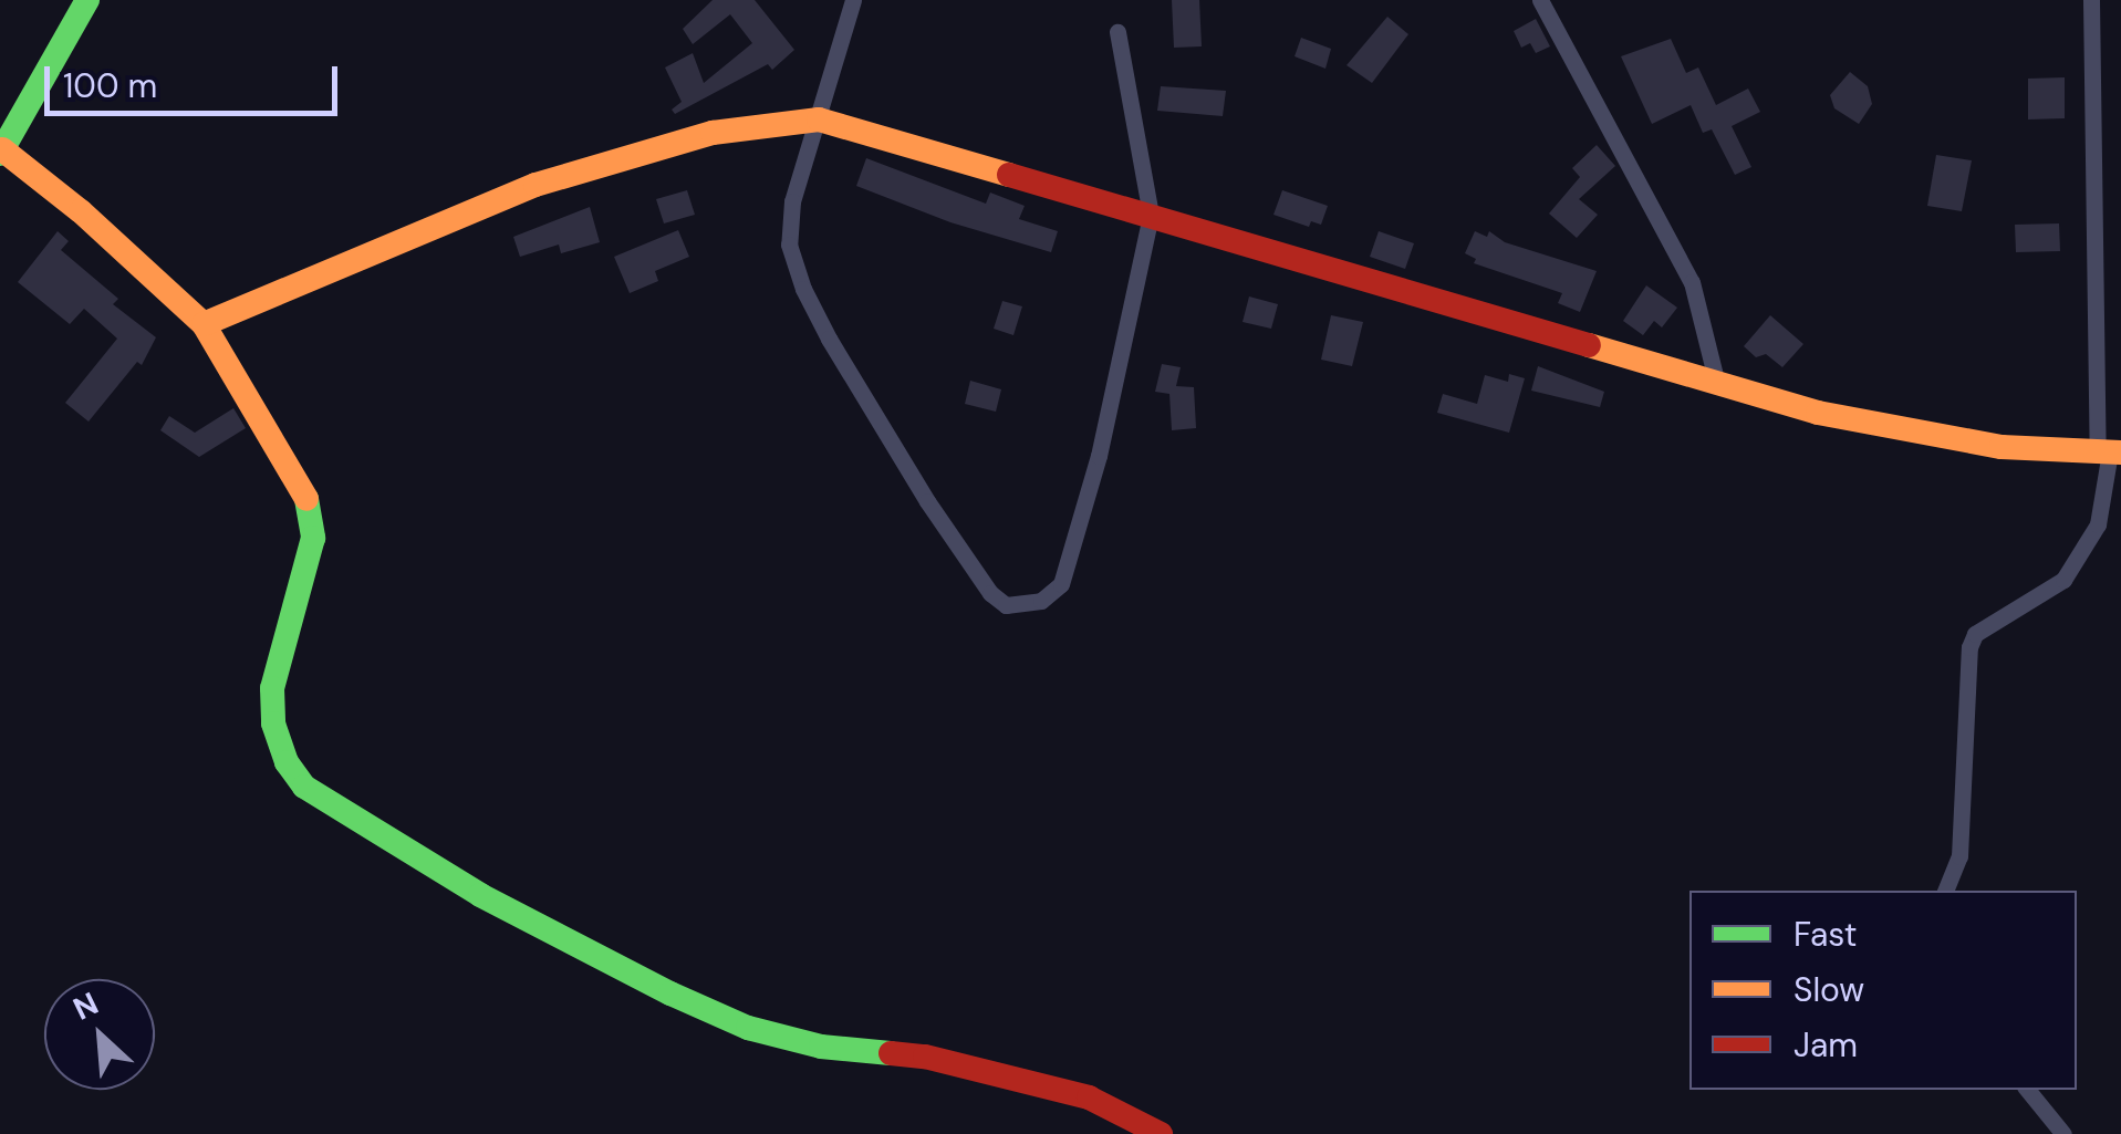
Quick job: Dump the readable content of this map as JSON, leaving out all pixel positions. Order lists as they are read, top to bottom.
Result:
{
  "legend": ["Fast", "Slow", "Jam"],
  "scale_bar": "100 m",
  "north": "top left"
}
